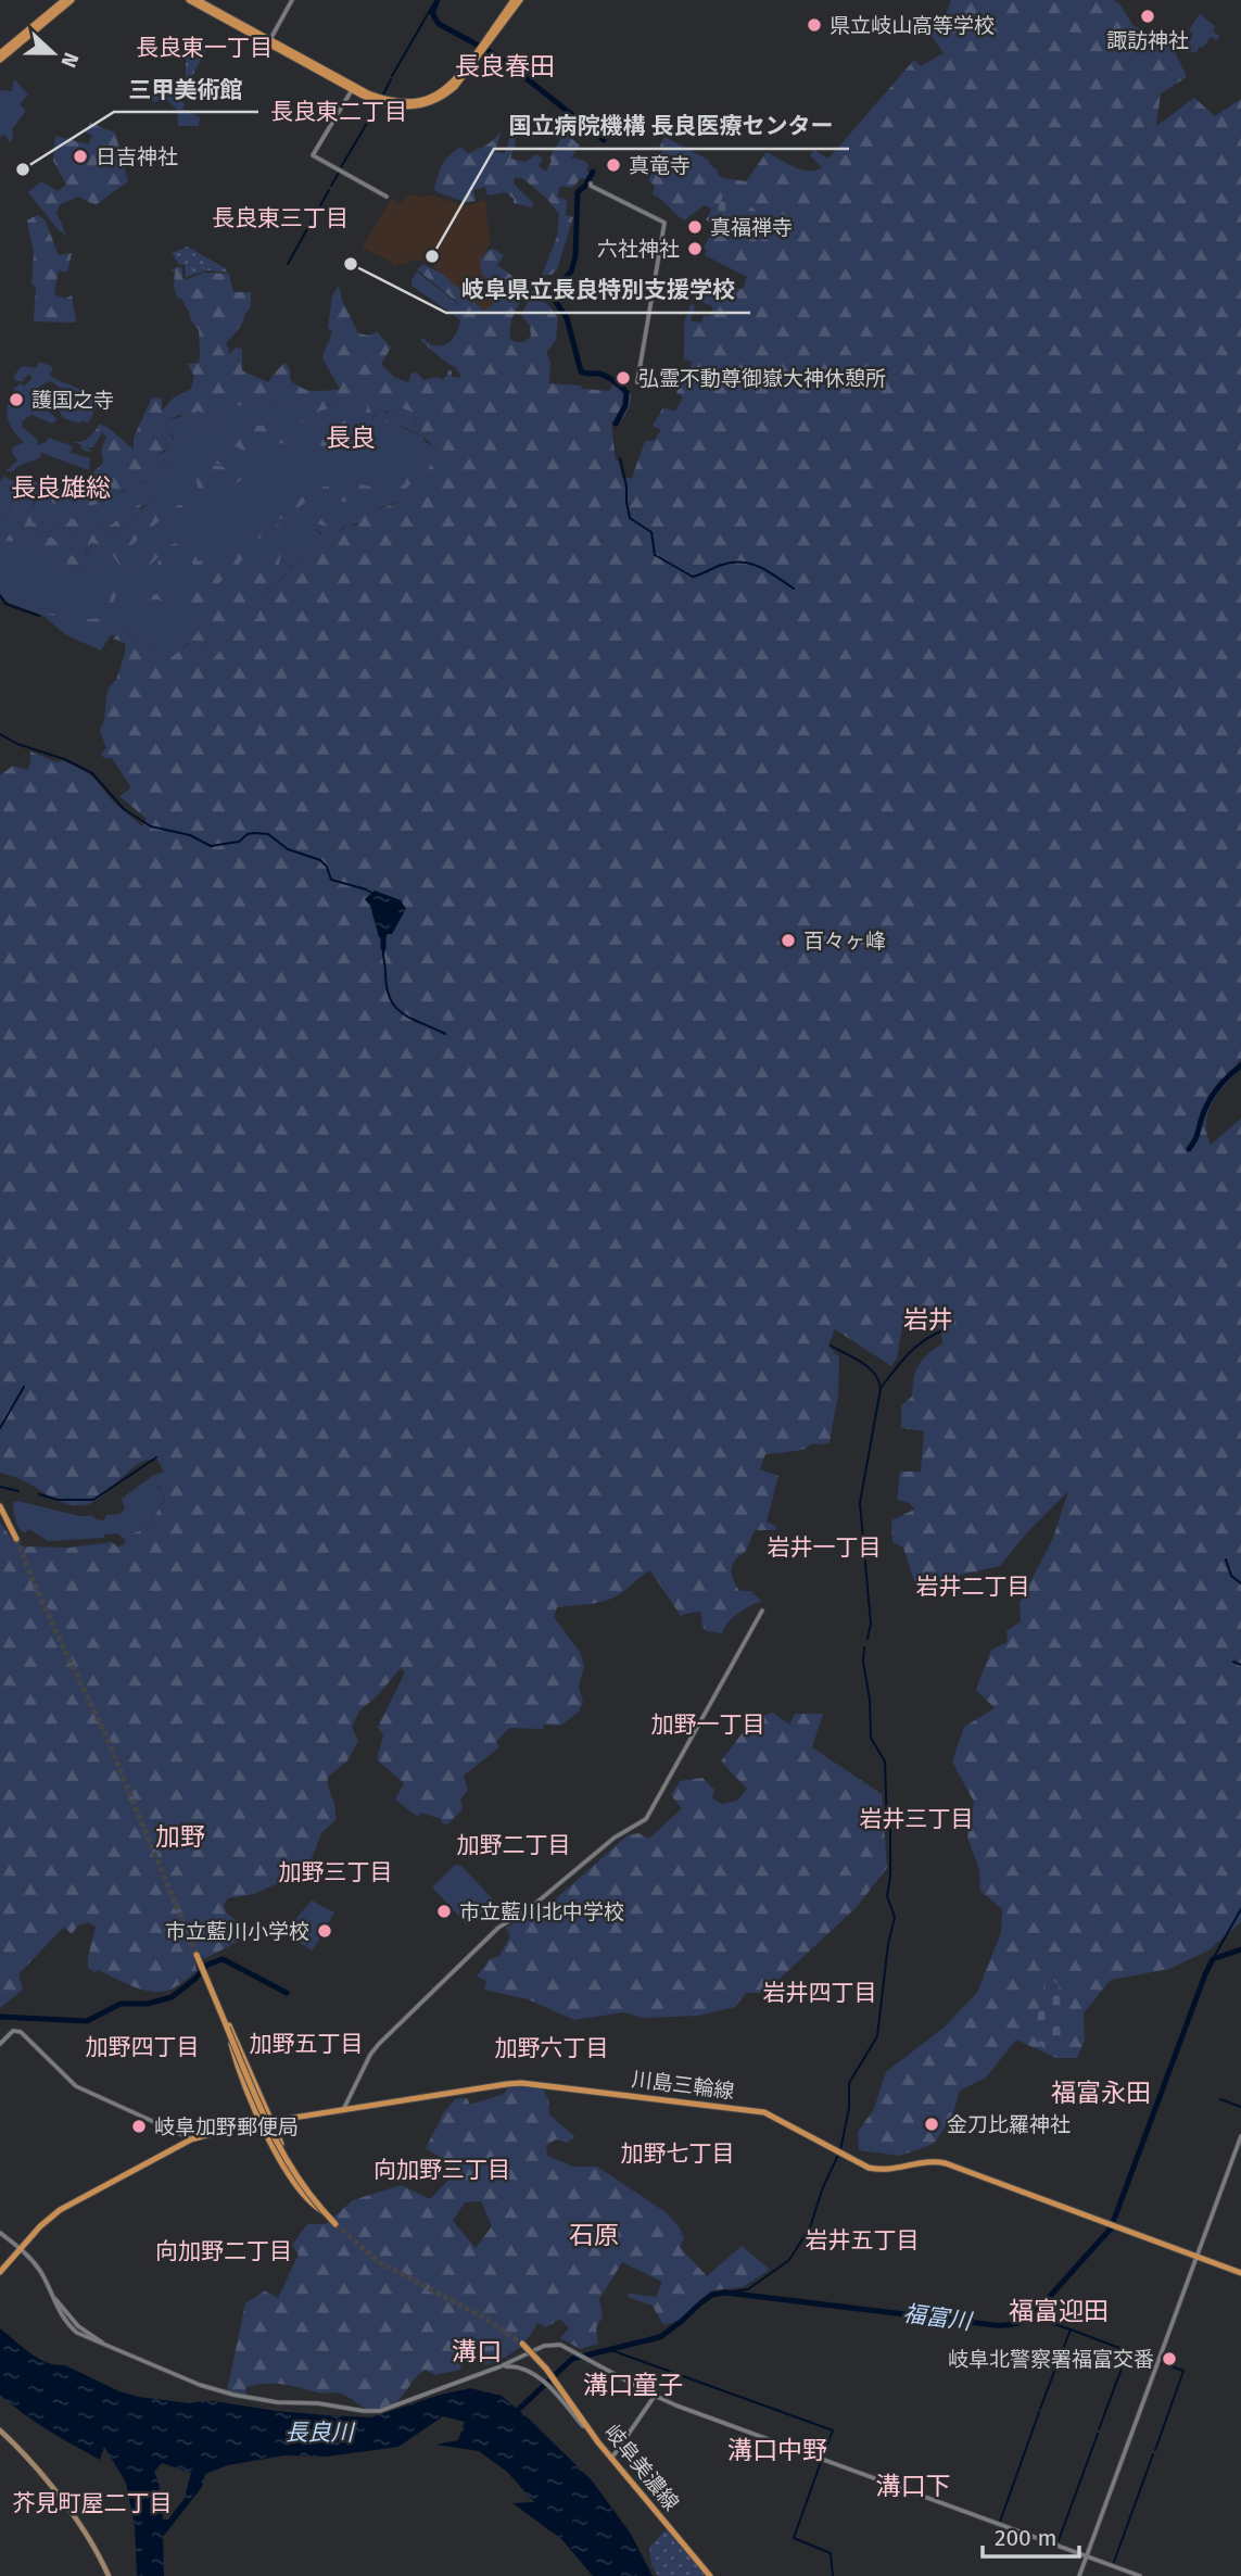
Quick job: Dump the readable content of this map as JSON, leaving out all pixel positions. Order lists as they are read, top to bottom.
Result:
{
  "streets": {
    "main road": ["川島三輪線", "岐阜美濃線"]
  },
  "districts": [
    "長良東一丁目",
    "長良春田",
    "長良東二丁目",
    "長良東三丁目",
    "長良",
    "長良雄総",
    "岩井",
    "岩井一丁目",
    "岩井二丁目",
    "加野一丁目",
    "岩井三丁目",
    "加野",
    "加野二丁目",
    "加野三丁目",
    "岩井四丁目",
    "加野五丁目",
    "加野四丁目",
    "加野六丁目",
    "福富永田",
    "加野七丁目",
    "向加野三丁目",
    "石原",
    "岩井五丁目",
    "向加野二丁目",
    "福富迎田",
    "溝口",
    "溝口童子",
    "溝口中野",
    "溝口下",
    "芥見町屋二丁目"
  ],
  "water": ["福富川", "長良川"],
  "places": [
    "諏訪神社",
    "県立岐山高等学校",
    "日吉神社",
    "真竜寺",
    "三甲美術館",
    "真福禅寺",
    "六社神社",
    "国立病院機構 長良医療センター",
    "岐阜県立長良特別支援学校",
    "弘霊不動尊御嶽大神休憩所",
    "護国之寺",
    "百々ヶ峰",
    "市立藍川北中学校",
    "市立藍川小学校",
    "金刀比羅神社",
    "岐阜加野郵便局",
    "岐阜北警察署福富交番"
  ],
  "scale_bar": "200 m",
  "north": "right"
}
